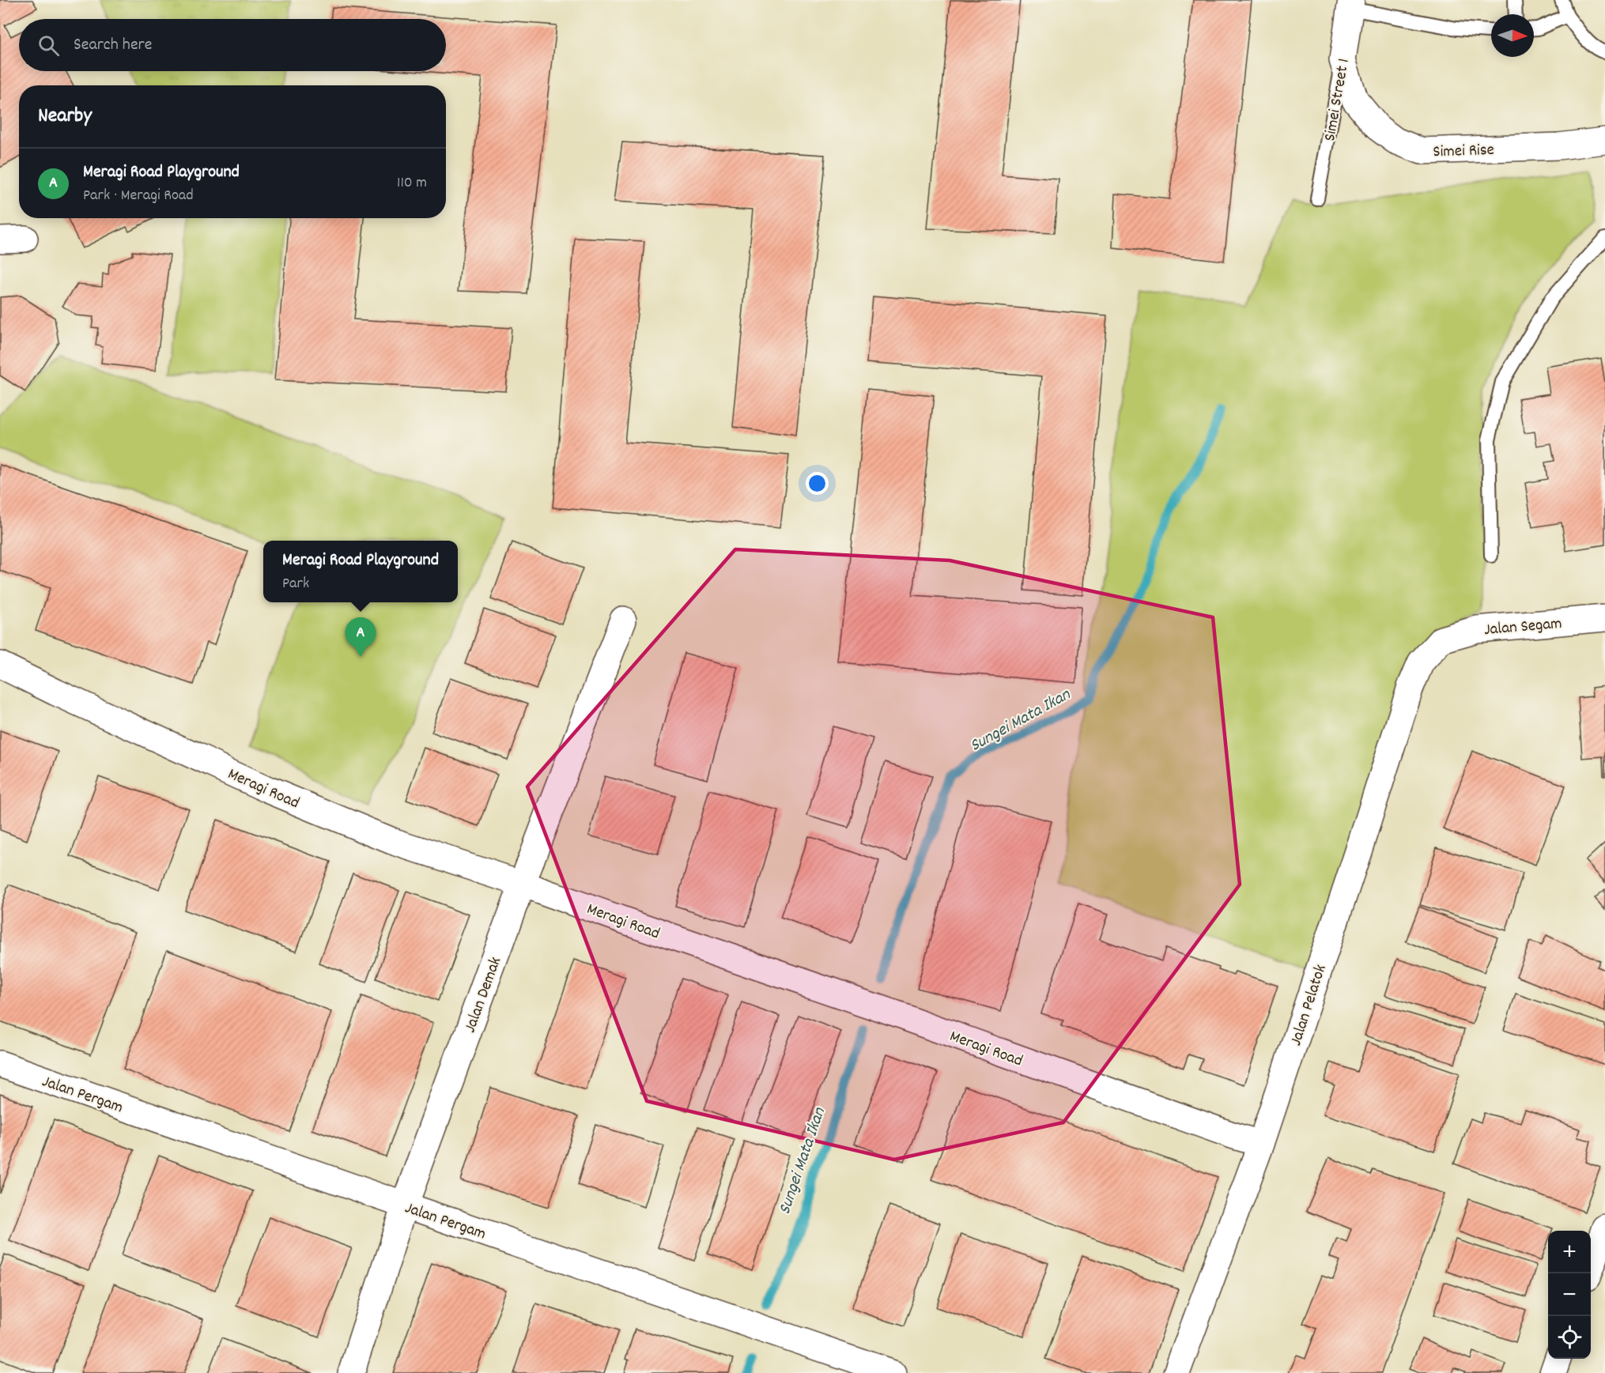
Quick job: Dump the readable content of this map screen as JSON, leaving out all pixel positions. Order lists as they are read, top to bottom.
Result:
{
  "streets": {
    "street": [
      "Simei Street 1",
      "Simei Rise",
      "Jalan Segam",
      "Meragi Road",
      "Jalan Demak",
      "Jalan Pelatok",
      "Jalan Pergam"
    ]
  },
  "crossings": [
    ["Simei Street 1", "Simei Rise"],
    ["Jalan Segam", "Jalan Pelatok"],
    ["Meragi Road", "Jalan Demak"],
    ["Meragi Road", "Jalan Pelatok"],
    ["Jalan Demak", "Jalan Pergam"]
  ],
  "water": ["Sungei Mata Ikan"],
  "north": "right",
  "page": {
    "search": "Search here",
    "heading": "Nearby",
    "list": [
      {
        "mark": "A",
        "name": "Meragi Road Playground",
        "note": "Park · Meragi Road",
        "value": "110 m"
      }
    ],
    "popup": ["Meragi Road Playground", "Park"],
    "pins": "A",
    "map_buttons": ["+", "−"]
  }
}
